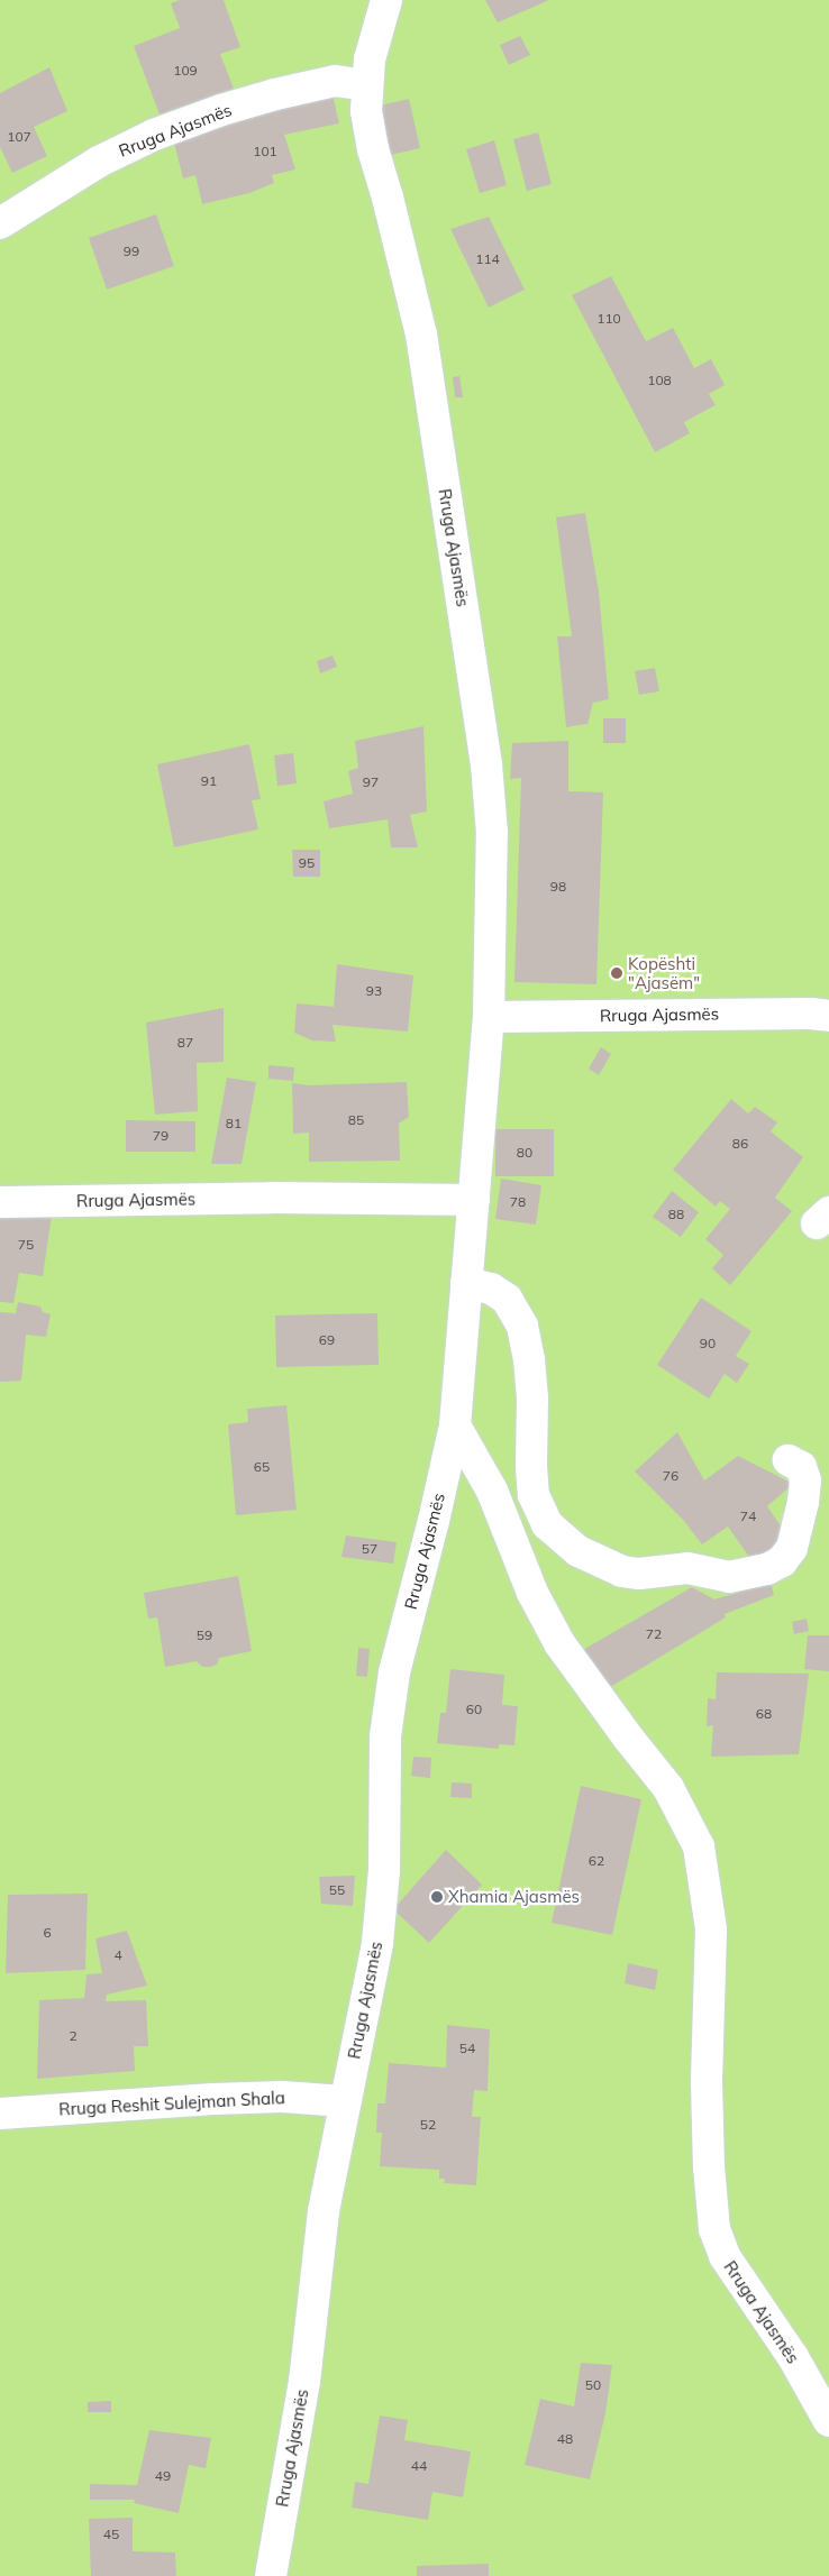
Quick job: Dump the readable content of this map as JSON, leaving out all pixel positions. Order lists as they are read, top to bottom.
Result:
{
  "streets": {
    "street": ["Rruga Ajasmës", "Rruga Reshit Sulejman Shala"]
  },
  "crossings": [
    ["Rruga Ajasmës", "Rruga Reshit Sulejman Shala"]
  ],
  "places": ["Kopështi \"Ajasëm\"", "Xhamia Ajasmës"],
  "house_numbers": [
    "109",
    "107",
    "101",
    "99",
    "114",
    "110",
    "108",
    "91",
    "97",
    "95",
    "98",
    "93",
    "87",
    "85",
    "81",
    "79",
    "86",
    "80",
    "78",
    "88",
    "75",
    "69",
    "90",
    "65",
    "76",
    "74",
    "57",
    "72",
    "59",
    "60",
    "68",
    "62",
    "55",
    "6",
    "4",
    "2",
    "54",
    "52",
    "50",
    "48",
    "44",
    "49",
    "45"
  ]
}
